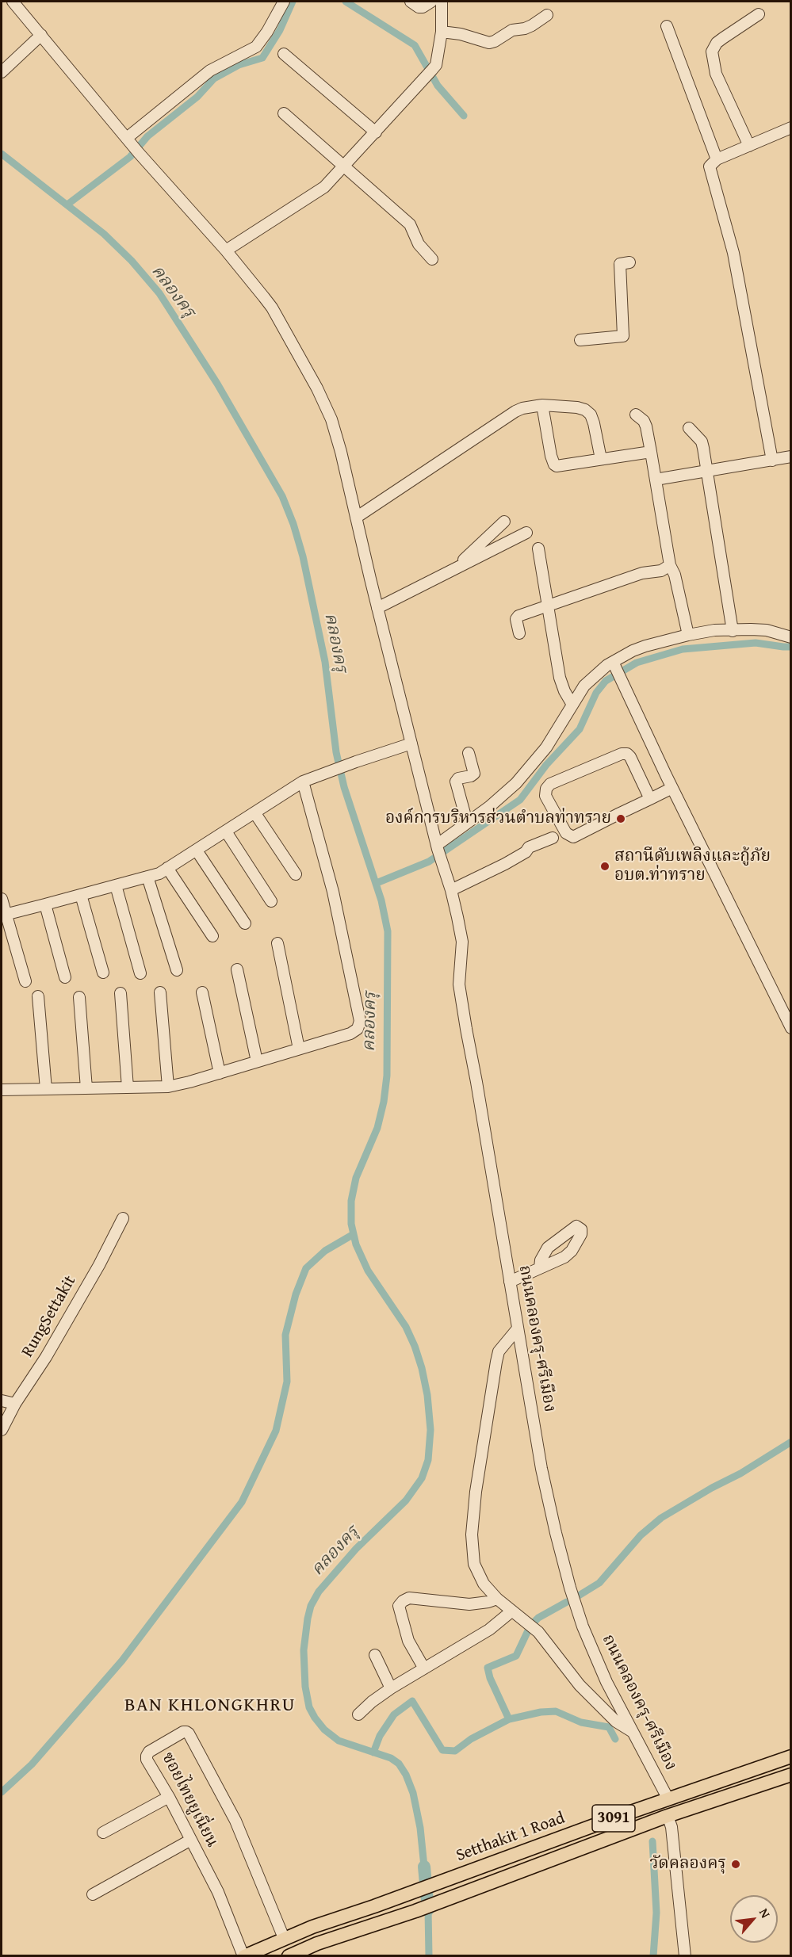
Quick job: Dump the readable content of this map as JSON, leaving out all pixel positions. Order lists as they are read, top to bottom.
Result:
{
  "streets": {
    "main road": ["3091", "Setthakit 1 Road"],
    "street": ["RungSettakit", "ถนนคลองครุ-ศรีเมือง", "ซอยไทยยูเนี่ยน"]
  },
  "crossings": [
    ["ถนนคลองครุ-ศรีเมือง", "Setthakit 1 Road"],
    ["ซอยไทยยูเนี่ยน", "Setthakit 1 Road"]
  ],
  "districts": ["BAN KHLONGKHRU"],
  "water": ["คลองครุ"],
  "places": ["องค์การบริหารส่วนตำบลท่าทราย", "สถานีดับเพลิงและกู้ภัย อบต.ท่าทราย", "วัดคลองครุ"],
  "north": "top right"
}
